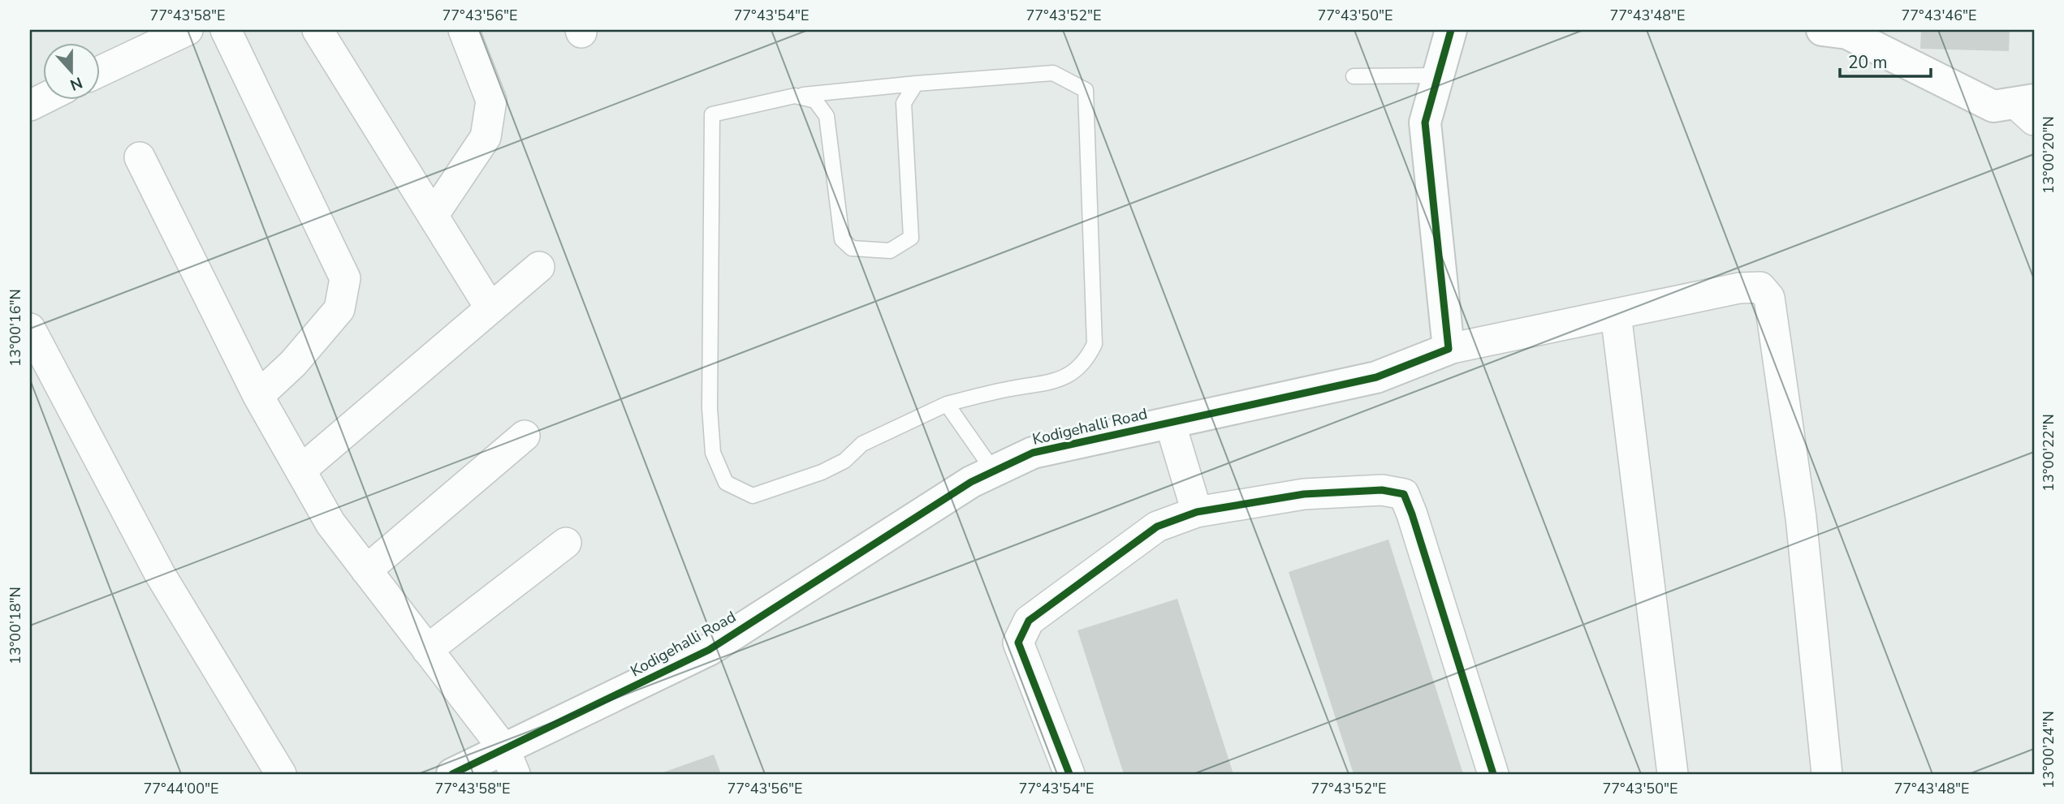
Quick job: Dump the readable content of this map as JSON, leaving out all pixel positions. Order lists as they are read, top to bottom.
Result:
{
  "streets": {
    "street": ["Kodigehalli Road"]
  },
  "scale_bar": "20 m",
  "north": "bottom",
  "coordinates": [
    "77°43'58\"E",
    "77°43'56\"E",
    "77°43'54\"E",
    "77°43'52\"E",
    "77°43'50\"E",
    "77°43'48\"E",
    "77°43'46\"E",
    "13°00'20\"N",
    "13°00'16\"N",
    "13°00'22\"N",
    "13°00'18\"N",
    "13°00'24\"N",
    "77°44'00\"E"
  ]
}
